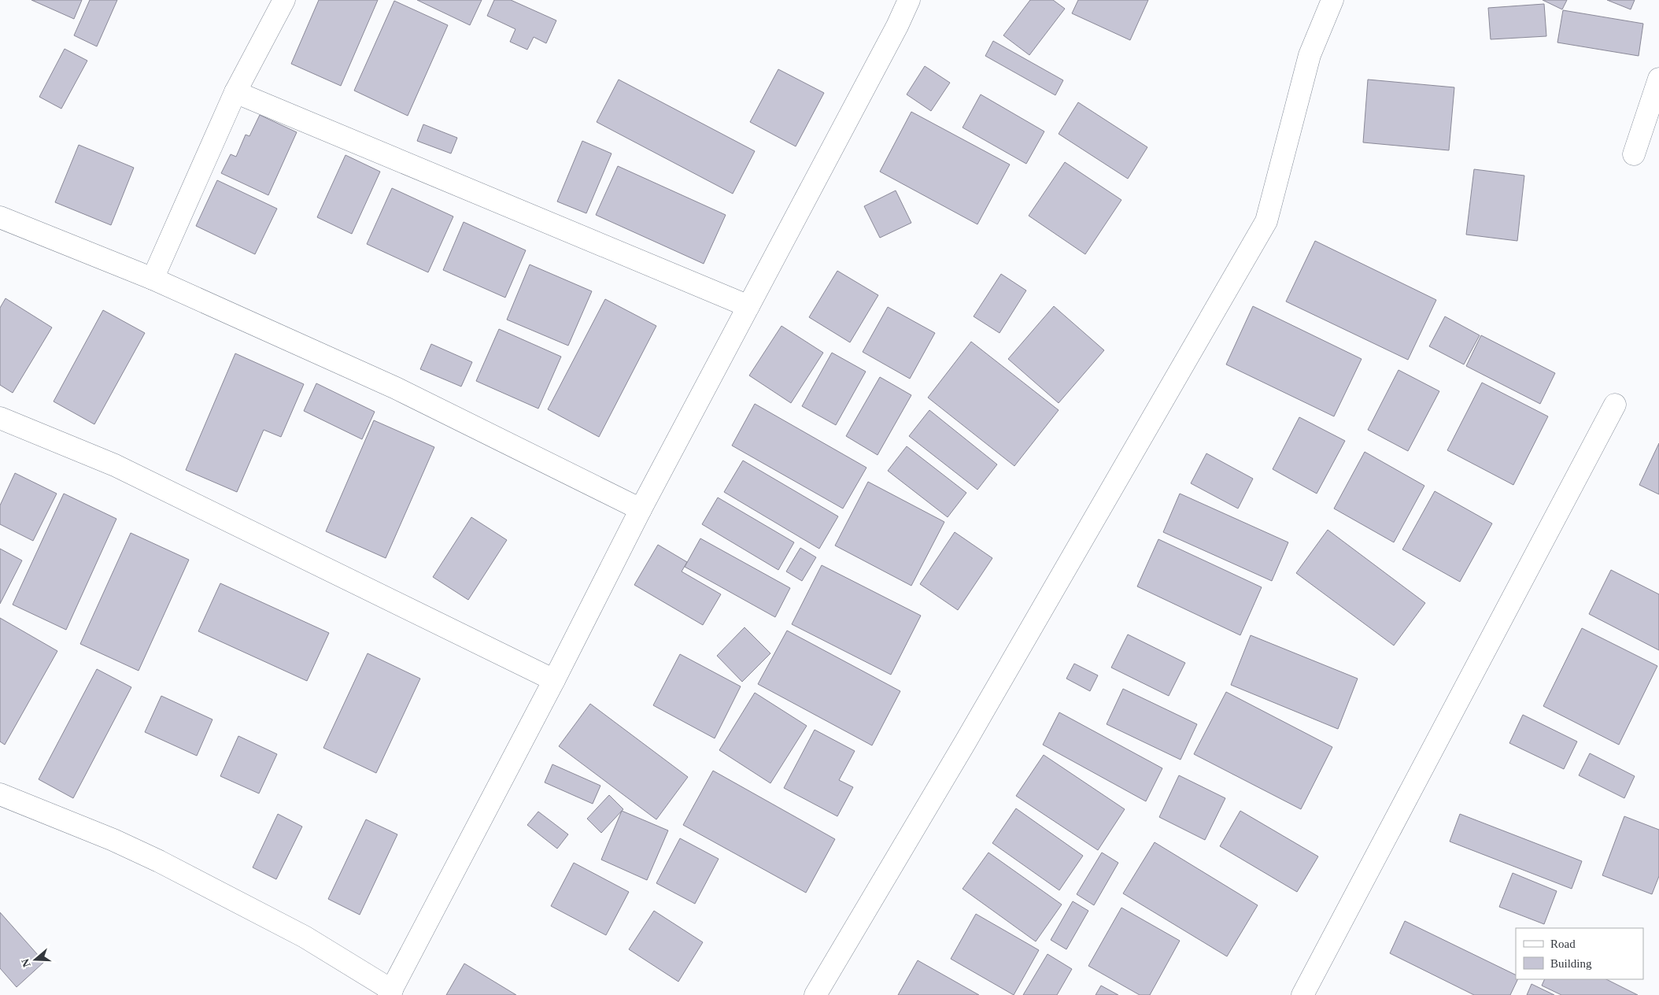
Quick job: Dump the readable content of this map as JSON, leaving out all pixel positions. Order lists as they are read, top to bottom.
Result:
{
  "legend": ["Road", "Building"],
  "north": "left"
}
